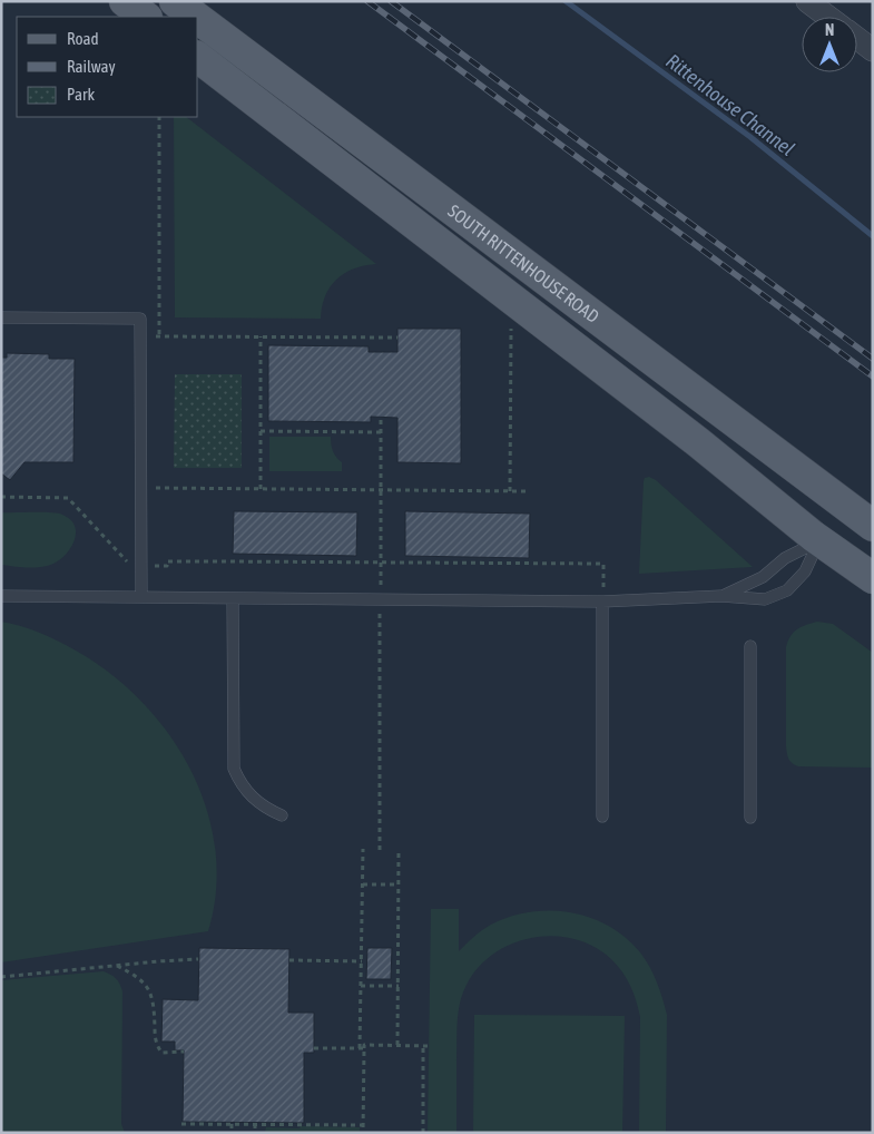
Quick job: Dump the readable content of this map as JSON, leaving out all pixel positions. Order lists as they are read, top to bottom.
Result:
{
  "streets": {
    "main road": ["SOUTH RITTENHOUSE ROAD"]
  },
  "water": ["Rittenhouse Channel"],
  "legend": ["Road", "Railway", "Park"],
  "north": "top"
}
